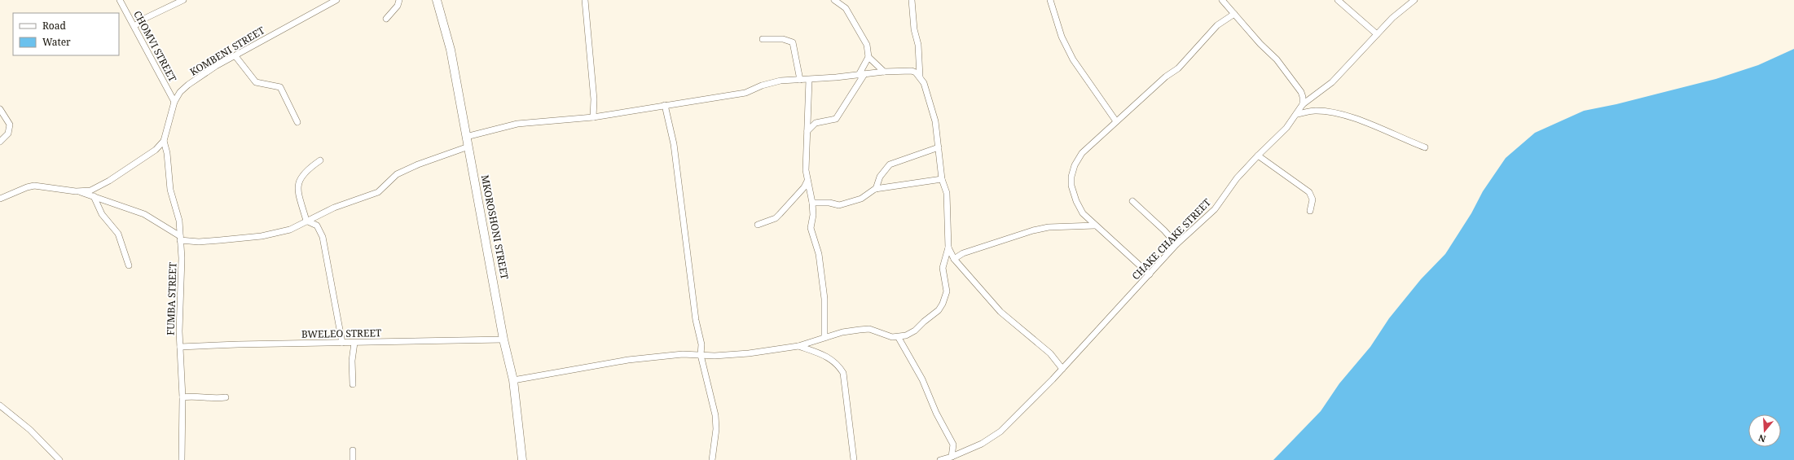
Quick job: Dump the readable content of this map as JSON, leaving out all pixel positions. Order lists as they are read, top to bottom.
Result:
{
  "streets": {
    "street": [
      "CHOMVI STREET",
      "KOMBENI STREET",
      "MKOROSHONI STREET",
      "CHAKE CHAKE STREET",
      "FUMBA STREET",
      "BWELEO STREET"
    ]
  },
  "crossings": [
    ["CHOMVI STREET", "KOMBENI STREET"],
    ["KOMBENI STREET", "FUMBA STREET"],
    ["MKOROSHONI STREET", "BWELEO STREET"],
    ["FUMBA STREET", "BWELEO STREET"]
  ],
  "legend": ["Road", "Water"],
  "north": "bottom"
}
